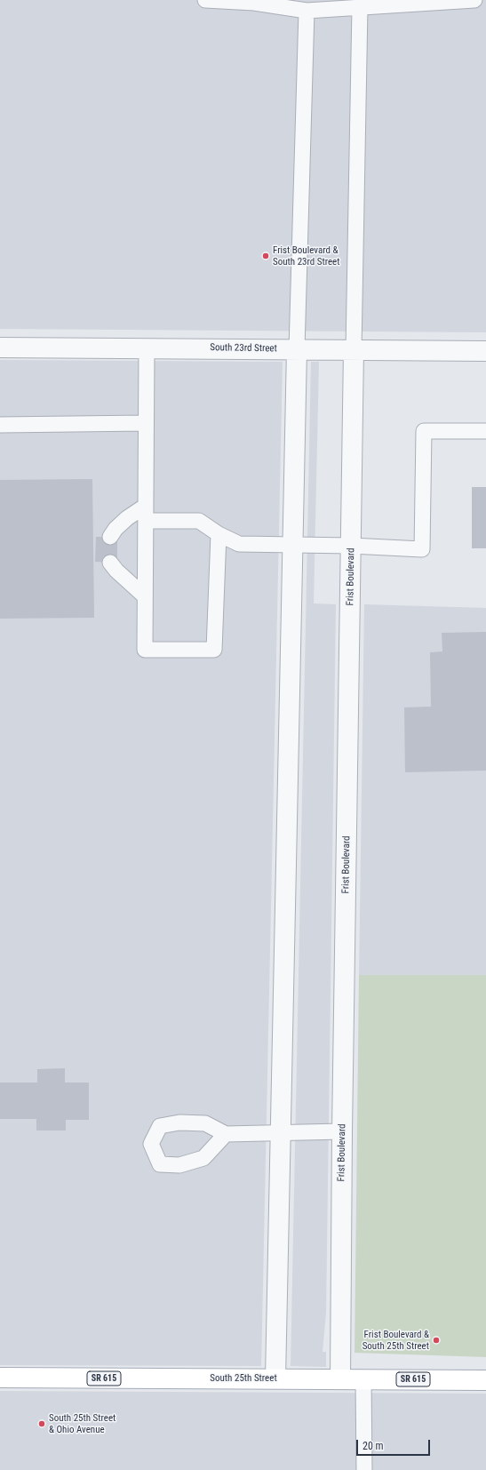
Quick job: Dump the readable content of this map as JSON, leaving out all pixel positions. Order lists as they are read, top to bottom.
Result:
{
  "streets": {
    "main road": ["SR 615", "South 25th Street"],
    "street": ["South 23rd Street", "Frist Boulevard"]
  },
  "crossings": [
    ["South 23rd Street", "Frist Boulevard"],
    ["Frist Boulevard", "South 25th Street"]
  ],
  "places": ["Frist Boulevard & South 23rd Street", "Frist Boulevard & South 25th Street", "South 25th Street & Ohio Avenue"],
  "scale_bar": "20 m"
}
